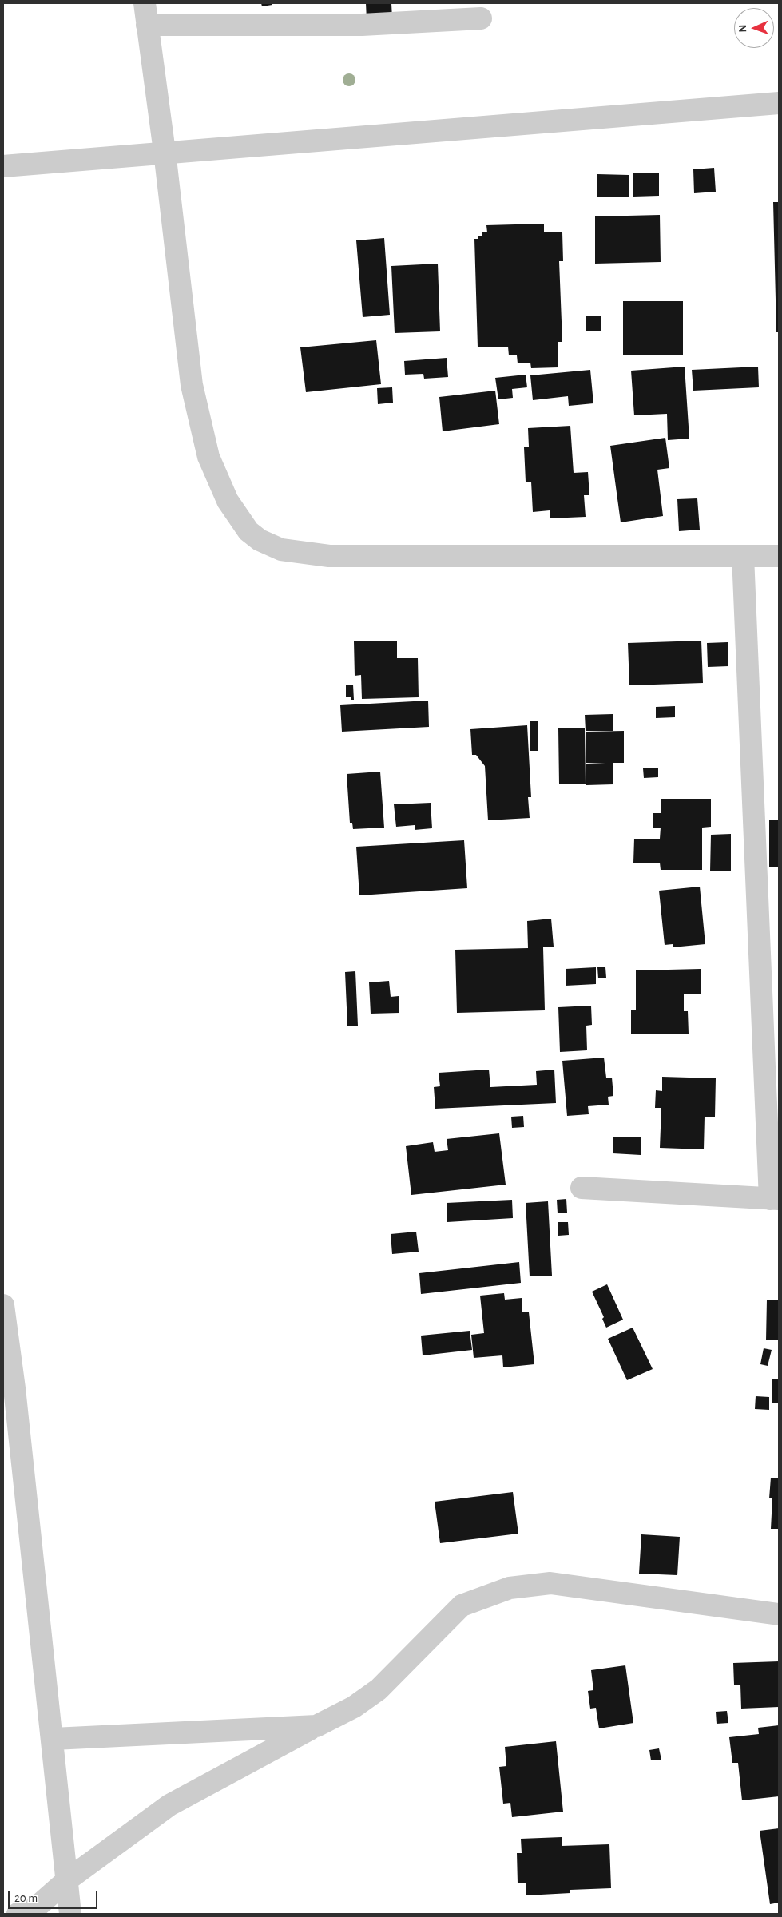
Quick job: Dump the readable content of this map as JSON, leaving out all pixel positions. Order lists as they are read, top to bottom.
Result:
{
  "scale_bar": "20 m",
  "north": "left"
}
